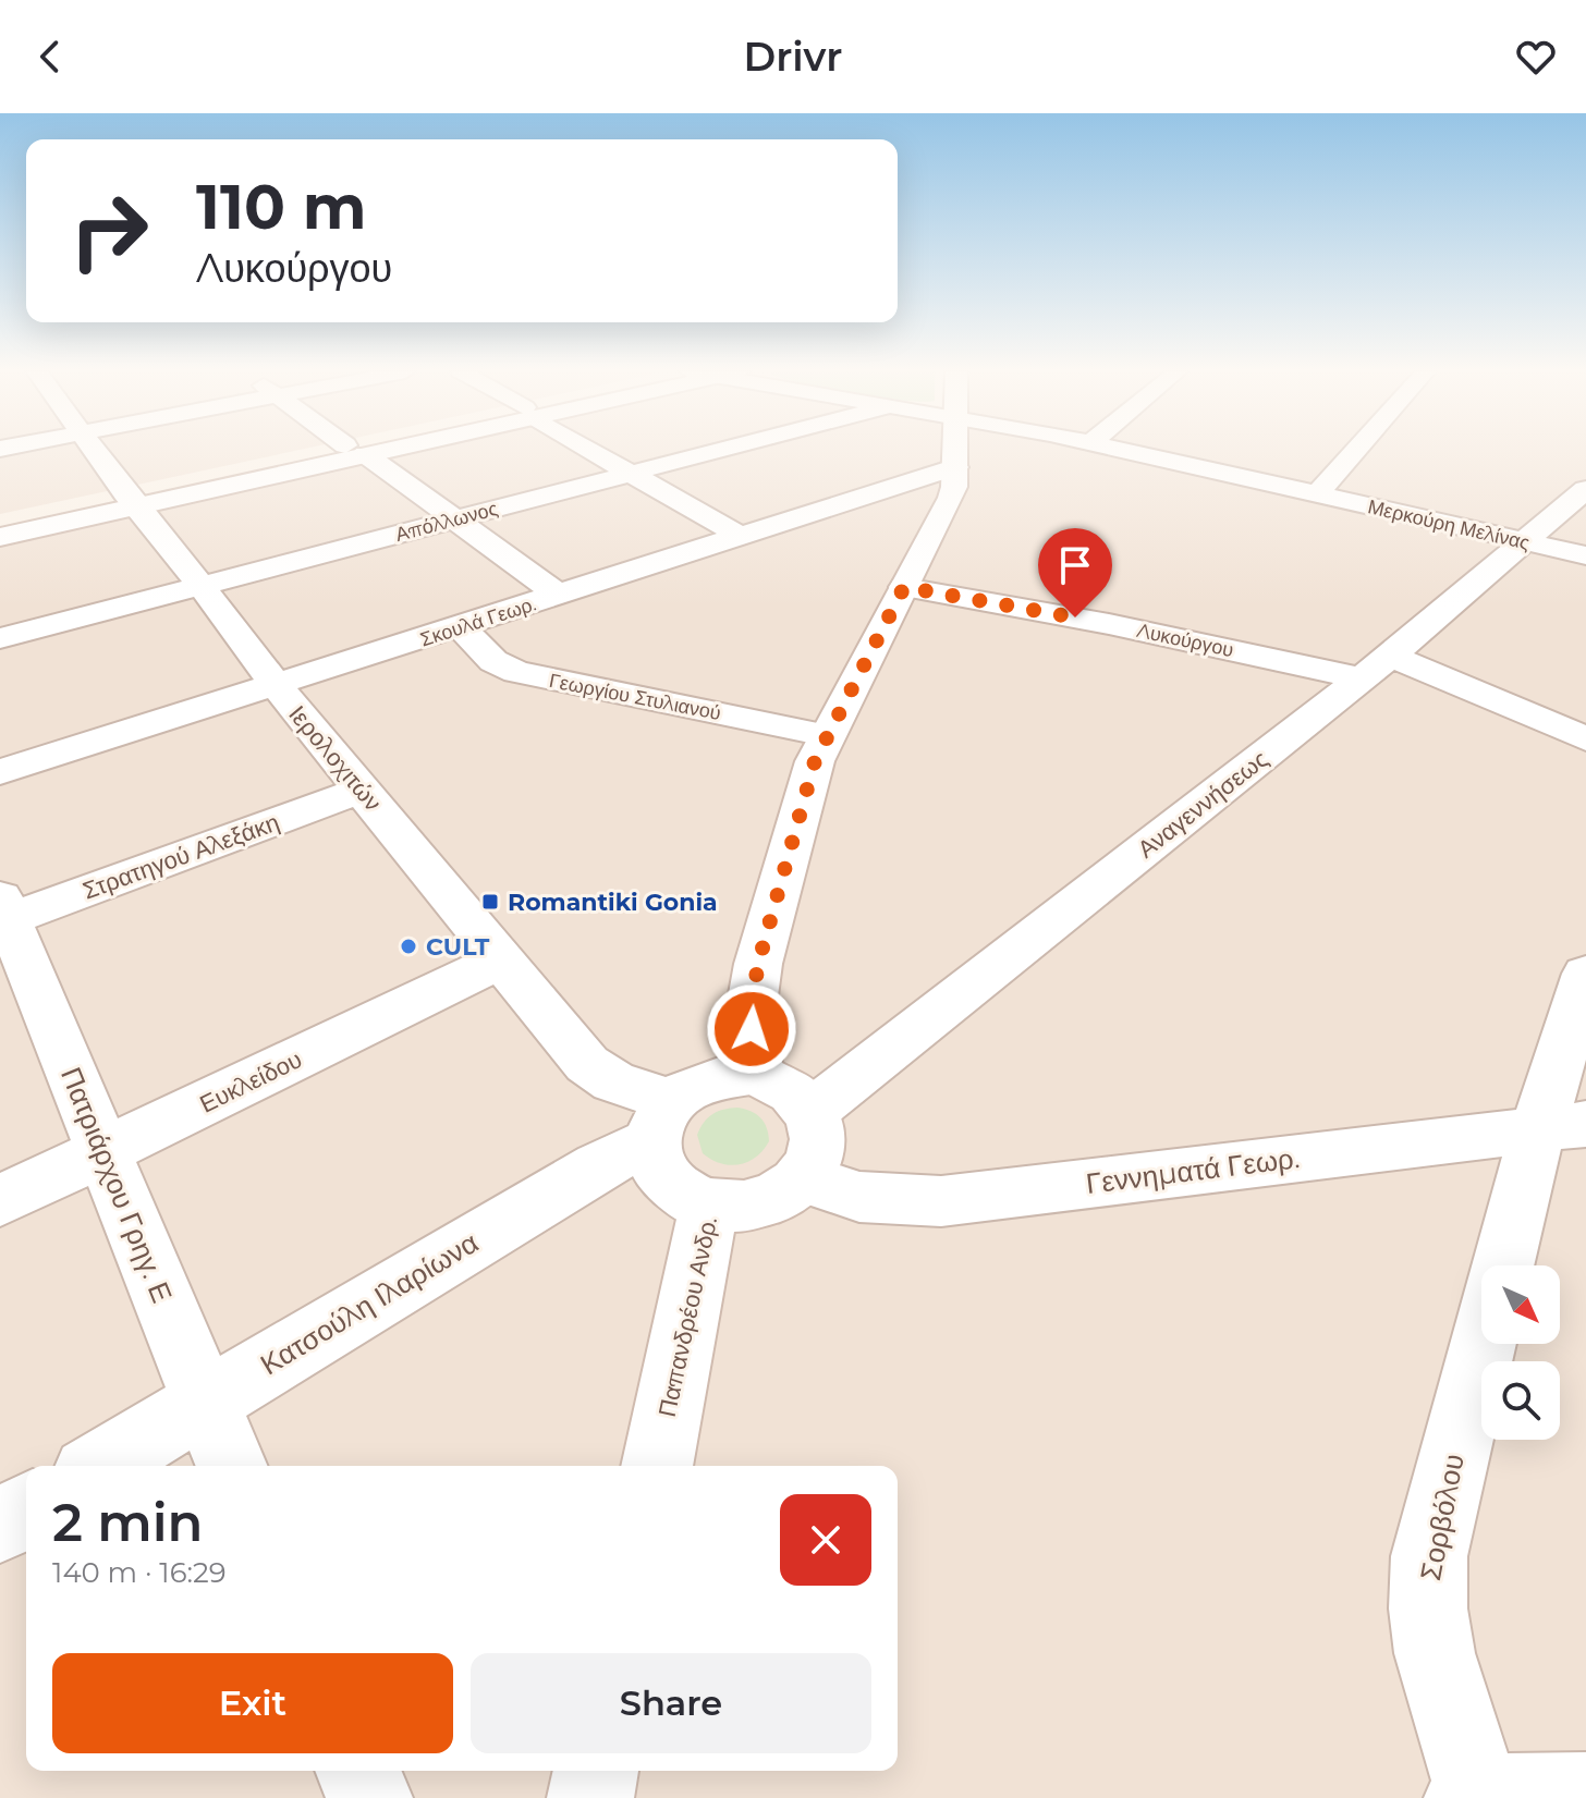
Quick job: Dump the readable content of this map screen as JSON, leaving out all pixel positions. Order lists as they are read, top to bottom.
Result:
{
  "streets": {
    "street": [
      "Απόλλωνος",
      "Μερκούρη Μελίνας",
      "Σκουλά Γεωρ.",
      "Λυκούργου",
      "Γεωργίου Στυλιανού",
      "Ιερολοχιτών",
      "Αναγεννήσεως",
      "Στρατηγού Αλεξάκη",
      "Ευκλείδου",
      "Γεννηματά Γεωρ.",
      "Πατριάρχου Γρηγ. Ε",
      "Κατσούλη Ιλαρίωνα",
      "Παπανδρέου Ανδρ.",
      "Σορβόλου"
    ]
  },
  "crossings": [
    ["Απόλλωνος", "Ιερολοχιτών"],
    ["Μερκούρη Μελίνας", "Αναγεννήσεως"],
    ["Σκουλά Γεωρ.", "Γεωργίου Στυλιανού"],
    ["Σκουλά Γεωρ.", "Ιερολοχιτών"],
    ["Λυκούργου", "Αναγεννήσεως"],
    ["Ιερολοχιτών", "Αναγεννήσεως"],
    ["Ιερολοχιτών", "Στρατηγού Αλεξάκη"],
    ["Ιερολοχιτών", "Ευκλείδου"],
    ["Ιερολοχιτών", "Γεννηματά Γεωρ."],
    ["Ιερολοχιτών", "Κατσούλη Ιλαρίωνα"],
    ["Ιερολοχιτών", "Παπανδρέου Ανδρ."],
    ["Αναγεννήσεως", "Γεννηματά Γεωρ."],
    ["Αναγεννήσεως", "Κατσούλη Ιλαρίωνα"],
    ["Αναγεννήσεως", "Παπανδρέου Ανδρ."],
    ["Στρατηγού Αλεξάκη", "Πατριάρχου Γρηγ. Ε"],
    ["Ευκλείδου", "Πατριάρχου Γρηγ. Ε"],
    ["Γεννηματά Γεωρ.", "Κατσούλη Ιλαρίωνα"],
    ["Γεννηματά Γεωρ.", "Παπανδρέου Ανδρ."],
    ["Πατριάρχου Γρηγ. Ε", "Κατσούλη Ιλαρίωνα"],
    ["Κατσούλη Ιλαρίωνα", "Παπανδρέου Ανδρ."]
  ],
  "places": {
    "transit": ["Romantiki Gonia"],
    "other": ["CULT"]
  },
  "north": "bottom right",
  "page": {
    "header": "Drivr",
    "turn": ["110 m", "Λυκούργου"],
    "heading": ["2 min", "140 m · 16:29"],
    "buttons": ["Exit", "Share"]
  }
}
